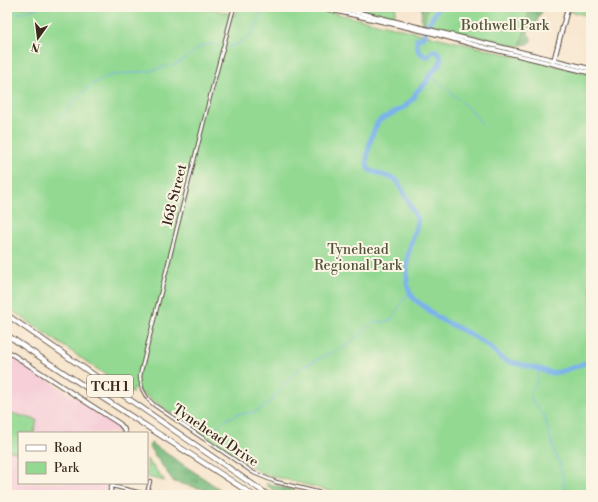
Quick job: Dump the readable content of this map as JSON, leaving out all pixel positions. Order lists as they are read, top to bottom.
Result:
{
  "streets": {
    "highway": ["TCH 1"],
    "street": ["168 Street", "Tynehead Drive"]
  },
  "crossings": [
    ["168 Street", "Tynehead Drive"]
  ],
  "parks": ["Bothwell Park", "Tynehead Regional Park"],
  "legend": ["Road", "Park"],
  "north": "bottom"
}
